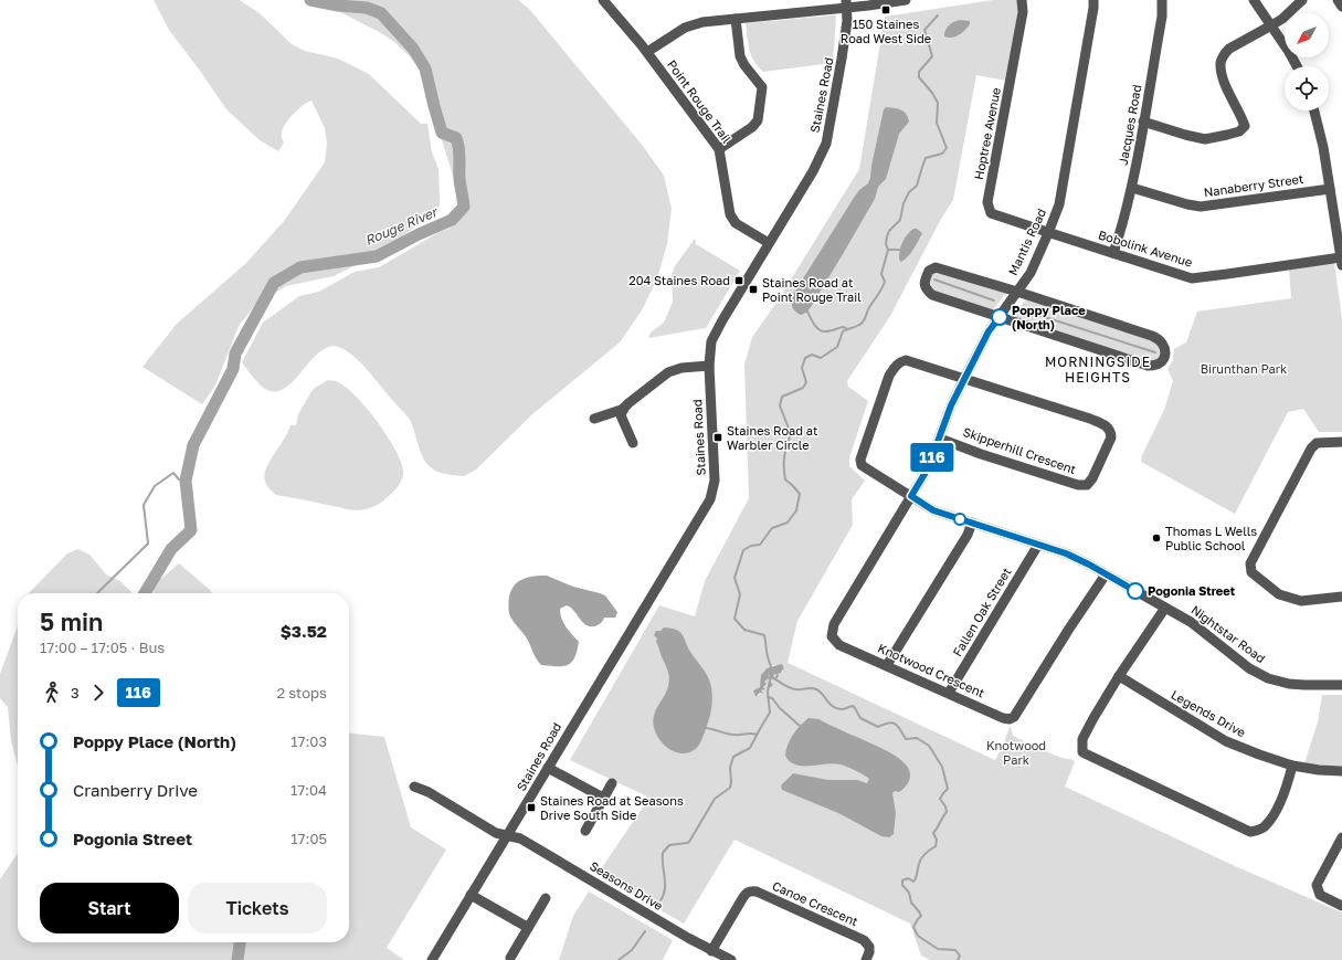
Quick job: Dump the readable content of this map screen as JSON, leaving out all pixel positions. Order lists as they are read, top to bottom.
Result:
{
  "streets": {
    "street": [
      "Staines Road",
      "Point Rouge Trail",
      "Jacques Road",
      "Hoptree Avenue",
      "Nanaberry Street",
      "Mantis Road",
      "Bobolink Avenue",
      "Skipperhill Crescent",
      "Fallen Oak Street",
      "Nightstar Road",
      "Knotwood Crescent",
      "Legends Drive",
      "Seasons Drive",
      "Canoe Crescent"
    ]
  },
  "crossings": [
    ["Staines Road", "Point Rouge Trail"],
    ["Staines Road", "Seasons Drive"],
    ["Jacques Road", "Nanaberry Street"],
    ["Jacques Road", "Bobolink Avenue"],
    ["Hoptree Avenue", "Mantis Road"],
    ["Hoptree Avenue", "Bobolink Avenue"],
    ["Mantis Road", "Bobolink Avenue"],
    ["Mantis Road", "Skipperhill Crescent"],
    ["Mantis Road", "Nightstar Road"],
    ["Mantis Road", "Knotwood Crescent"],
    ["Skipperhill Crescent", "Nightstar Road"],
    ["Fallen Oak Street", "Nightstar Road"],
    ["Fallen Oak Street", "Knotwood Crescent"],
    ["Nightstar Road", "Knotwood Crescent"],
    ["Seasons Drive", "Canoe Crescent"]
  ],
  "districts": ["MORNINGSIDE HEIGHTS"],
  "water": ["Rouge River"],
  "parks": ["Birunthan Park", "Knotwood Park"],
  "places": {
    "transit": [
      "150 Staines Road West Side",
      "204 Staines Road",
      "Staines Road at Point Rouge Trail",
      "Staines Road at Warbler Circle",
      "Staines Road at Seasons Drive South Side"
    ],
    "other": ["Poppy Place (North)", "Thomas L Wells Public School", "Pogonia Street"]
  },
  "lines": ["bus line 116"],
  "north": "bottom left",
  "page": {
    "on_map": "116",
    "heading": ["5 min", "17:00 – 17:05 · Bus", "$3.52"],
    "legs": ["3", "116", "2 stops"],
    "list": [
      {
        "name": "Poppy Place (North)",
        "value": "17:03"
      },
      {
        "name": "Cranberry Drive",
        "value": "17:04"
      },
      {
        "name": "Pogonia Street",
        "value": "17:05"
      }
    ],
    "buttons": ["Start", "Tickets"]
  }
}
